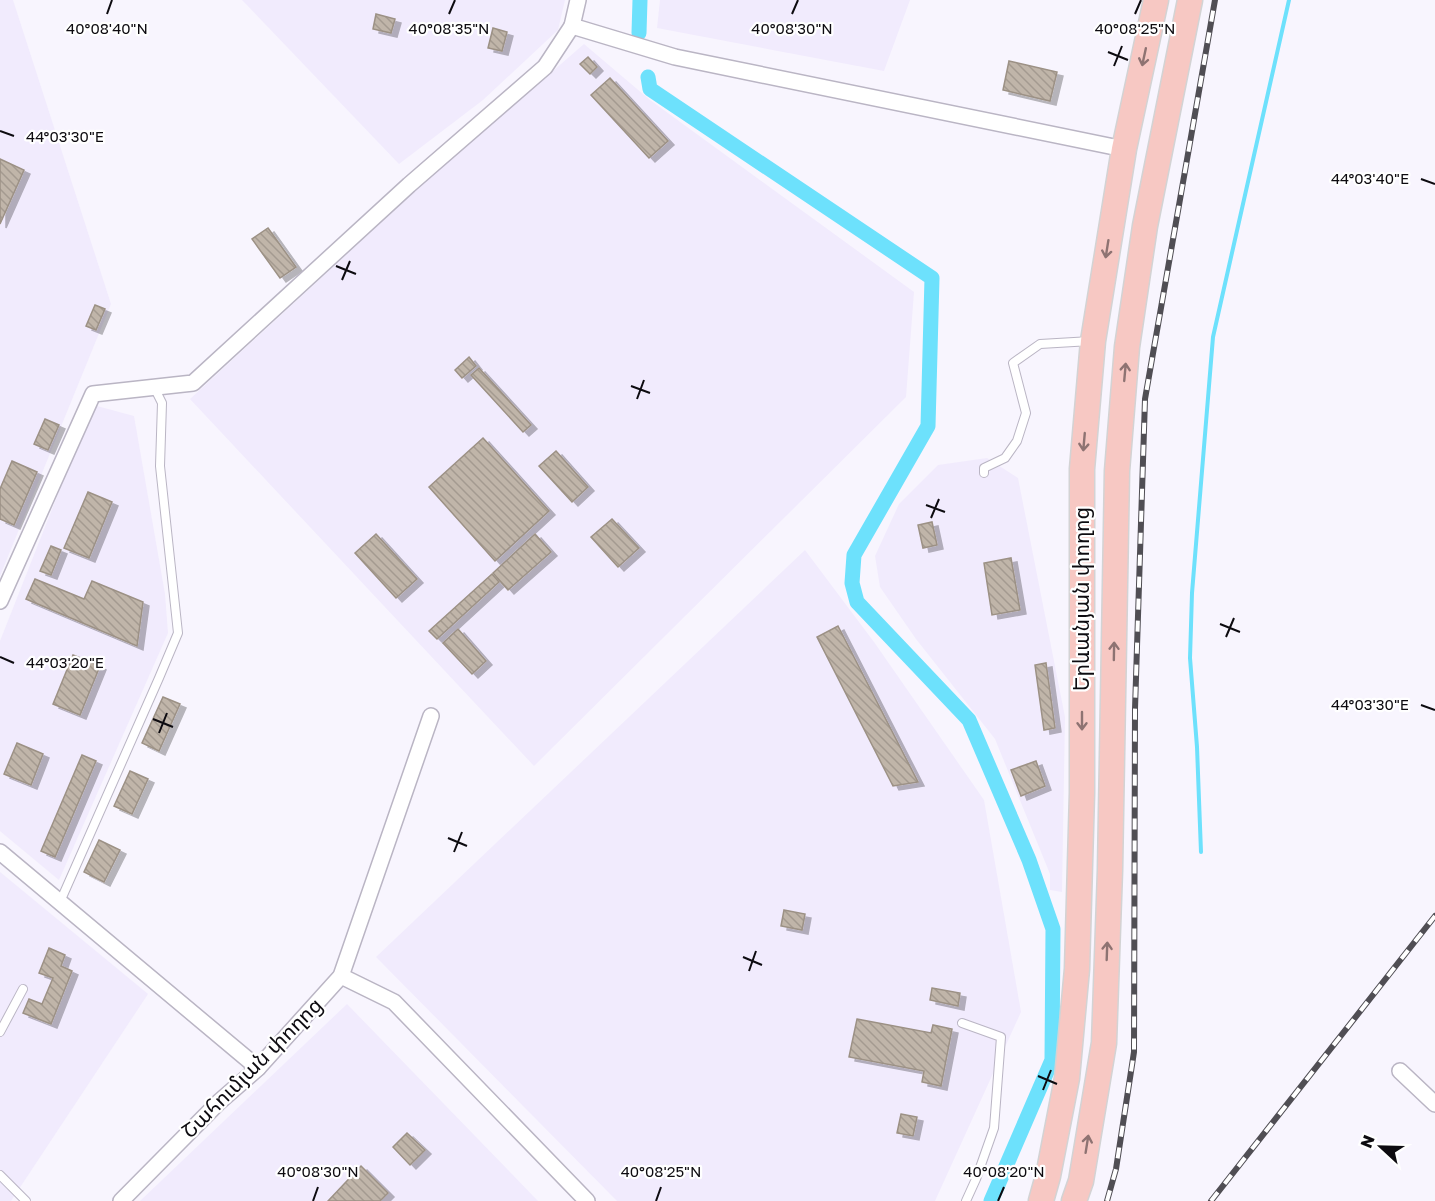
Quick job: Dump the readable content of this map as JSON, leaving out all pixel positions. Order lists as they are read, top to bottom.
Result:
{
  "streets": {
    "highway": ["Երևանյան փողոց"],
    "street": ["Շահումյան փողոց"]
  },
  "north": "left",
  "coordinates": [
    "40°08'40\"N",
    "40°08'35\"N",
    "40°08'30\"N",
    "40°08'25\"N",
    "44°03'30\"E",
    "44°03'40\"E",
    "44°03'20\"E",
    "40°08'20\"N"
  ]
}
